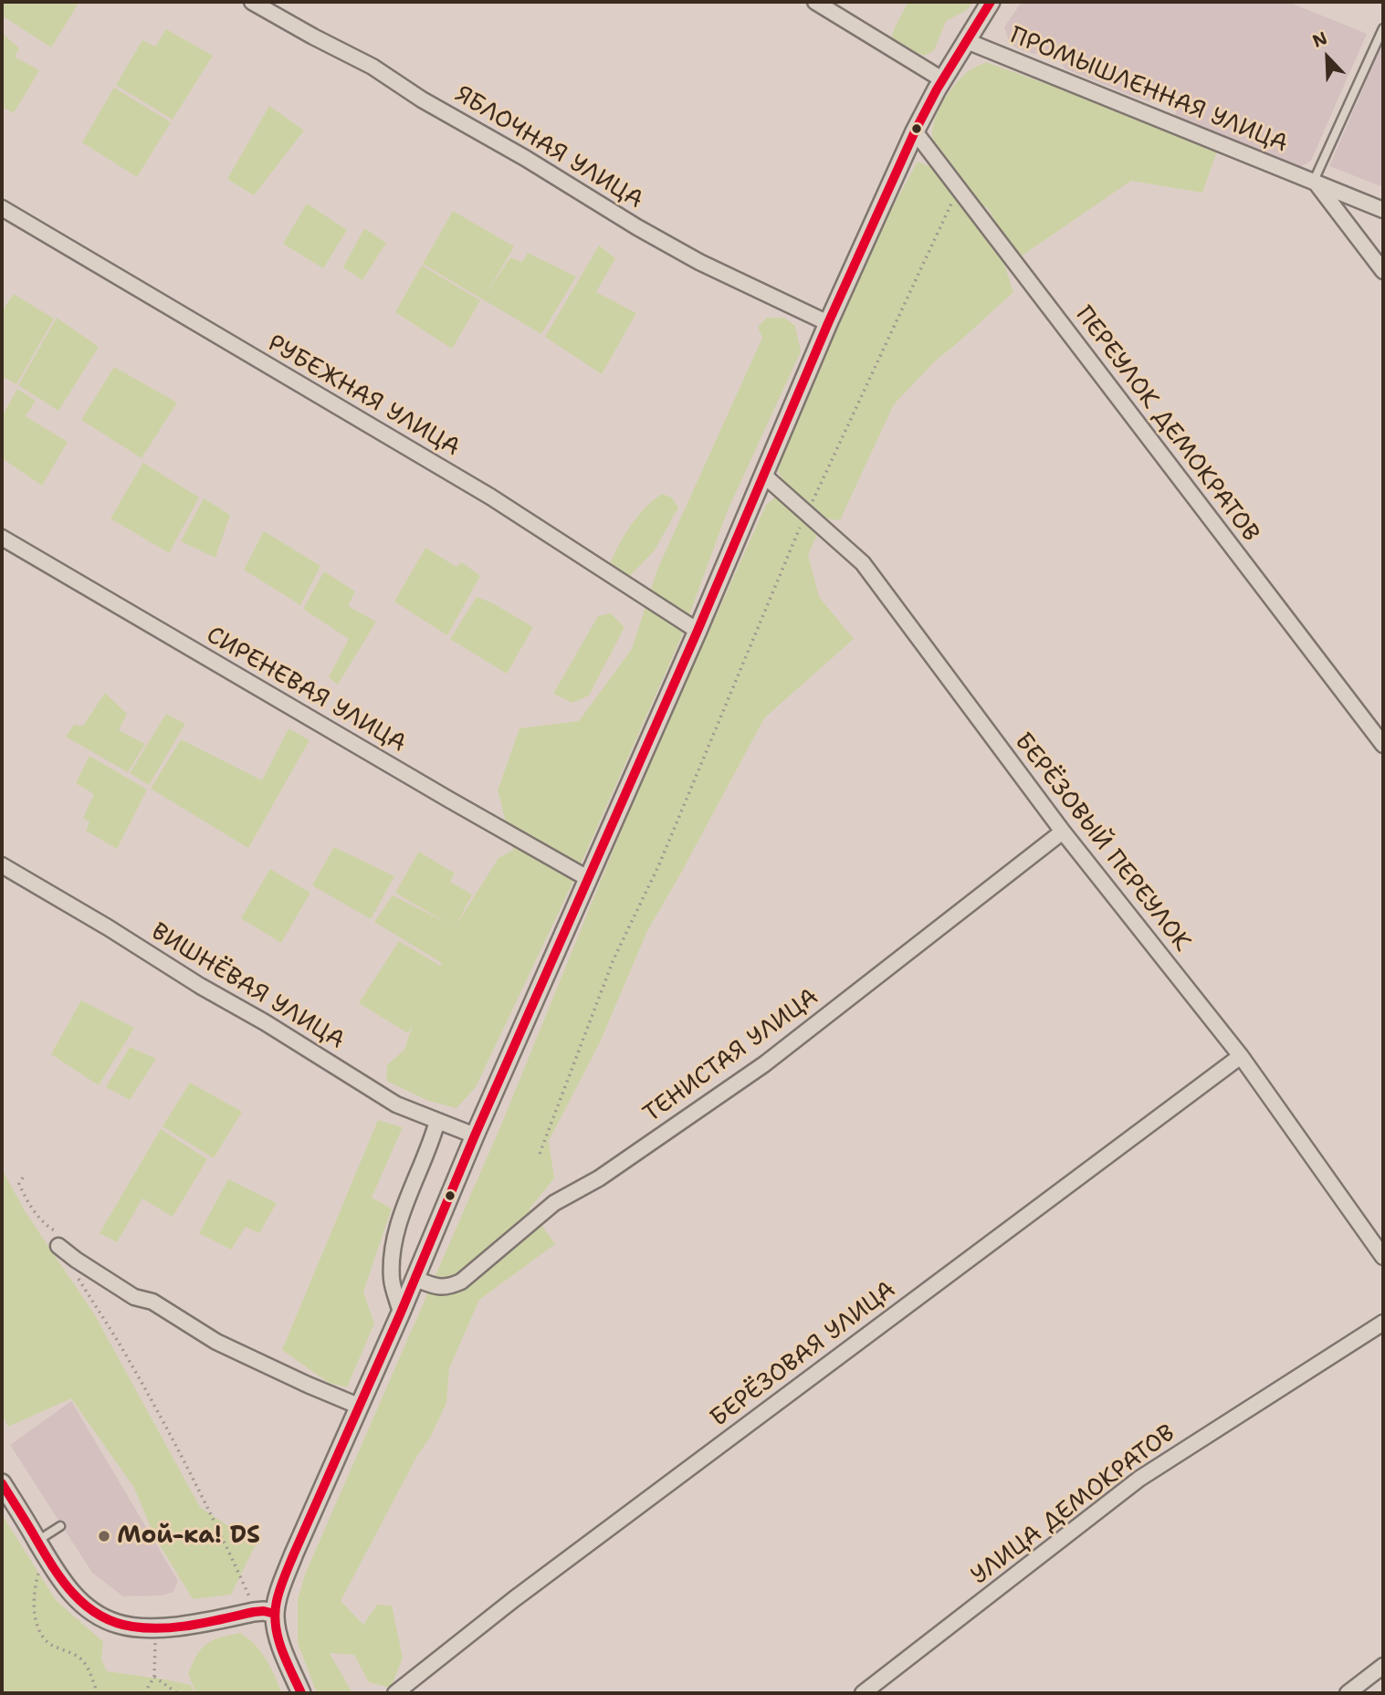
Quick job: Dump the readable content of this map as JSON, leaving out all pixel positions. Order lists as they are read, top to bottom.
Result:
{
  "streets": {
    "street": [
      "ПРОМЫШЛЕННАЯ УЛИЦА",
      "ЯБЛОЧНАЯ УЛИЦА",
      "РУБЕЖНАЯ УЛИЦА",
      "ПЕРЕУЛОК ДЕМОКРАТОВ",
      "СИРЕНЕВАЯ УЛИЦА",
      "БЕРЁЗОВЫЙ ПЕРЕУЛОК",
      "ВИШНЁВАЯ УЛИЦА",
      "ТЕНИСТАЯ УЛИЦА",
      "БЕРЁЗОВАЯ УЛИЦА",
      "УЛИЦА ДЕМОКРАТОВ"
    ]
  },
  "crossings": [
    ["БЕРЁЗОВЫЙ ПЕРЕУЛОК", "ТЕНИСТАЯ УЛИЦА"],
    ["БЕРЁЗОВЫЙ ПЕРЕУЛОК", "БЕРЁЗОВАЯ УЛИЦА"]
  ],
  "places": ["Мой-ка! DS"],
  "north": "top left"
}
